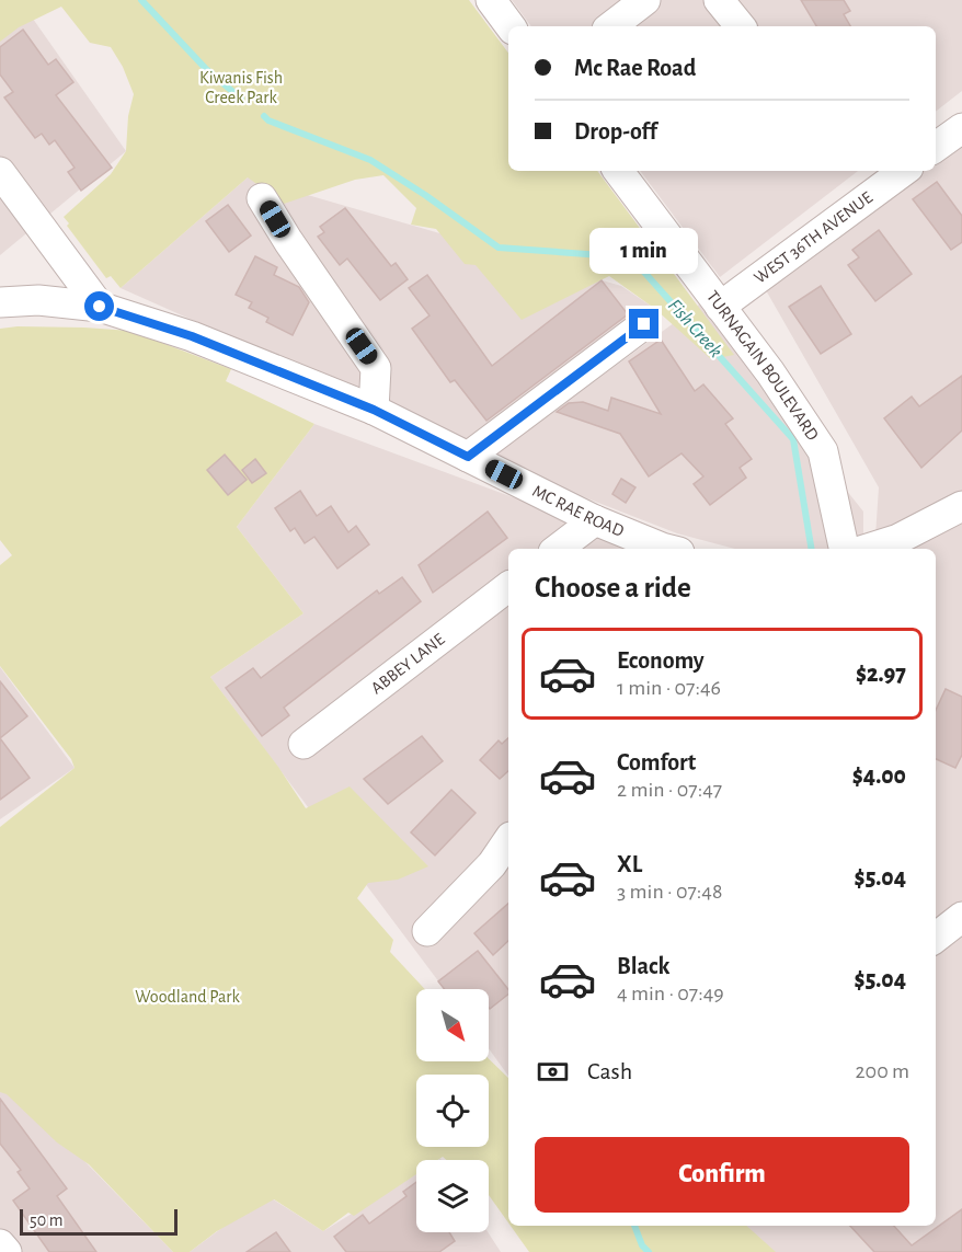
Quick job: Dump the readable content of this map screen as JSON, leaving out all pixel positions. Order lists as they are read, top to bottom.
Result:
{
  "streets": {
    "street": [
      "WEST 36TH AVENUE",
      "TURNAGAIN BOULEVARD",
      "MC RAE ROAD",
      "ABBEY LANE"
    ]
  },
  "crossings": [
    ["WEST 36TH AVENUE", "TURNAGAIN BOULEVARD"]
  ],
  "water": ["Fish Creek"],
  "parks": ["Kiwanis Fish Creek Park", "Woodland Park"],
  "scale_bar": "50 m",
  "north": "bottom right",
  "page": {
    "banner": ["Mc Rae Road", "Drop-off"],
    "bubble": "1 min",
    "heading": "Choose a ride",
    "list": [
      {
        "name": "Economy",
        "note": "1 min · 07:46",
        "value": "$2.97"
      },
      {
        "name": "Comfort",
        "note": "2 min · 07:47",
        "value": "$4.00"
      },
      {
        "name": "XL",
        "note": "3 min · 07:48",
        "value": "$5.04"
      },
      {
        "name": "Black",
        "note": "4 min · 07:49",
        "value": "$5.04"
      }
    ],
    "pay": ["Cash", "200 m"],
    "buttons": "Confirm",
    "scale": "50 m"
  }
}
